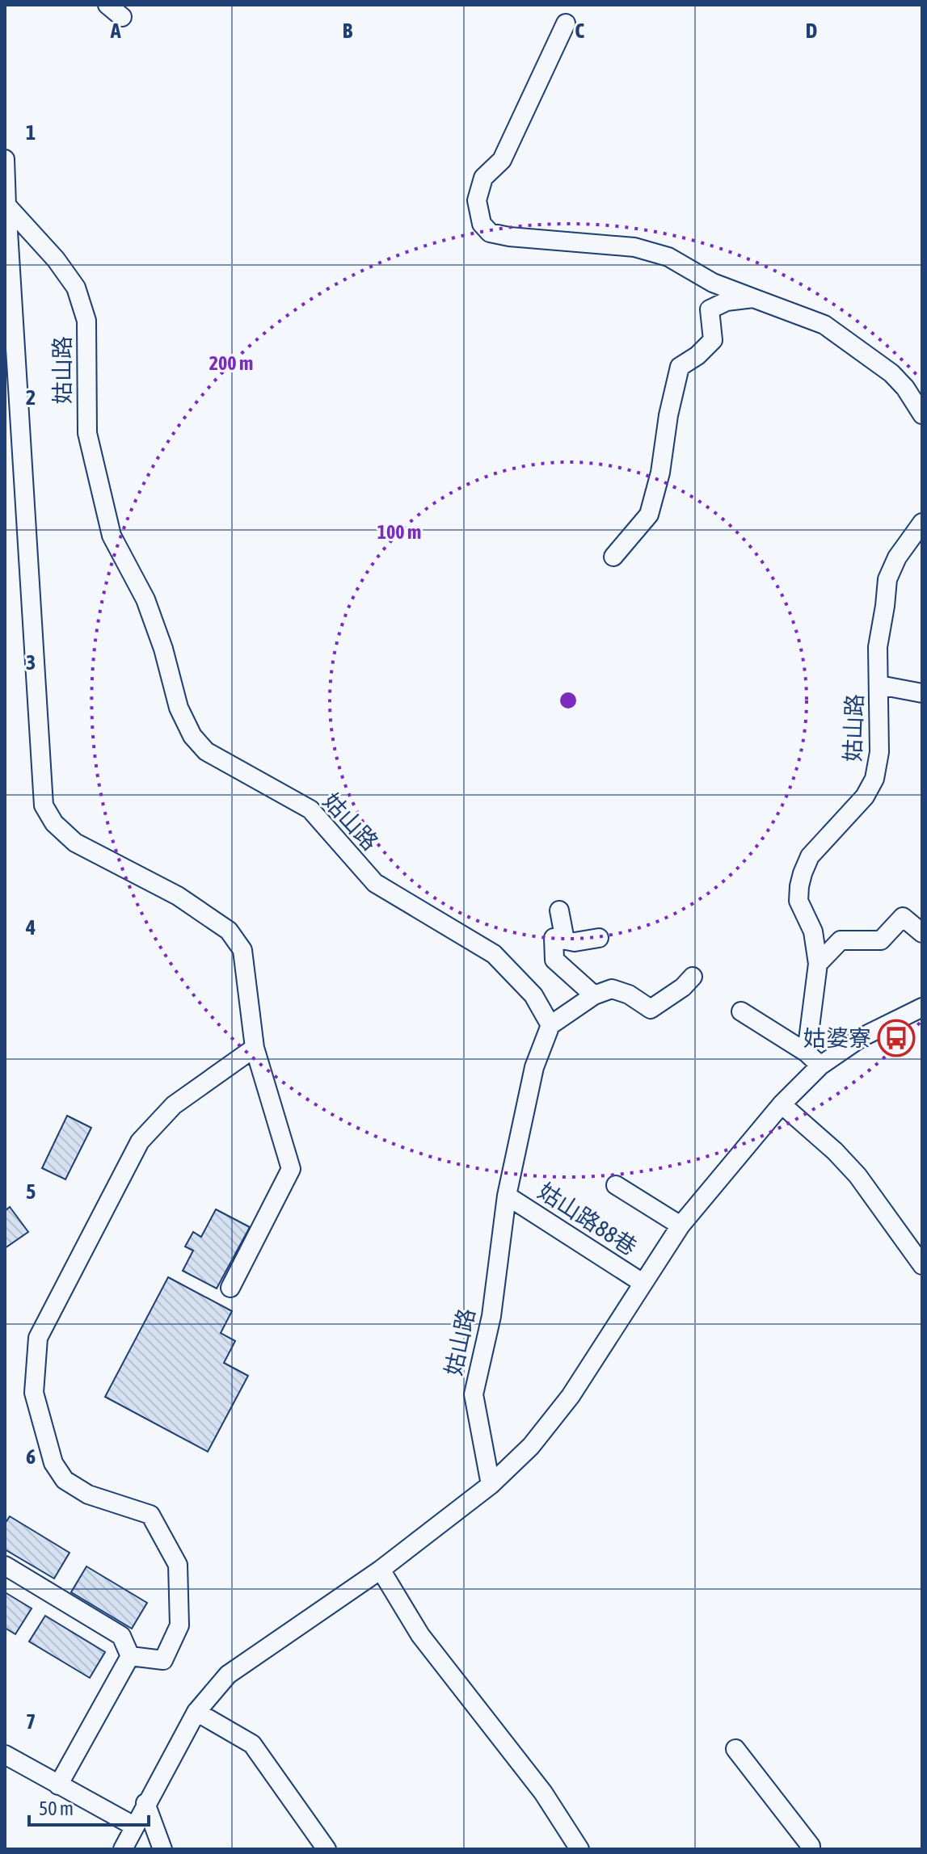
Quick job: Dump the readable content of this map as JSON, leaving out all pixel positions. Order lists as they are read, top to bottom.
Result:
{
  "streets": {
    "street": ["姑山路", "姑山路88巷"]
  },
  "crossings": [
    ["姑山路", "姑山路88巷"]
  ],
  "places": {
    "bus stop": ["姑婆寮"]
  },
  "scale_bar": "50 m",
  "grid": {
    "columns": [
      "A",
      "B",
      "C",
      "D"
    ],
    "rows": [
      "1",
      "2",
      "3",
      "4",
      "5",
      "6",
      "7"
    ]
  },
  "rings": ["200 m", "100 m"]
}
